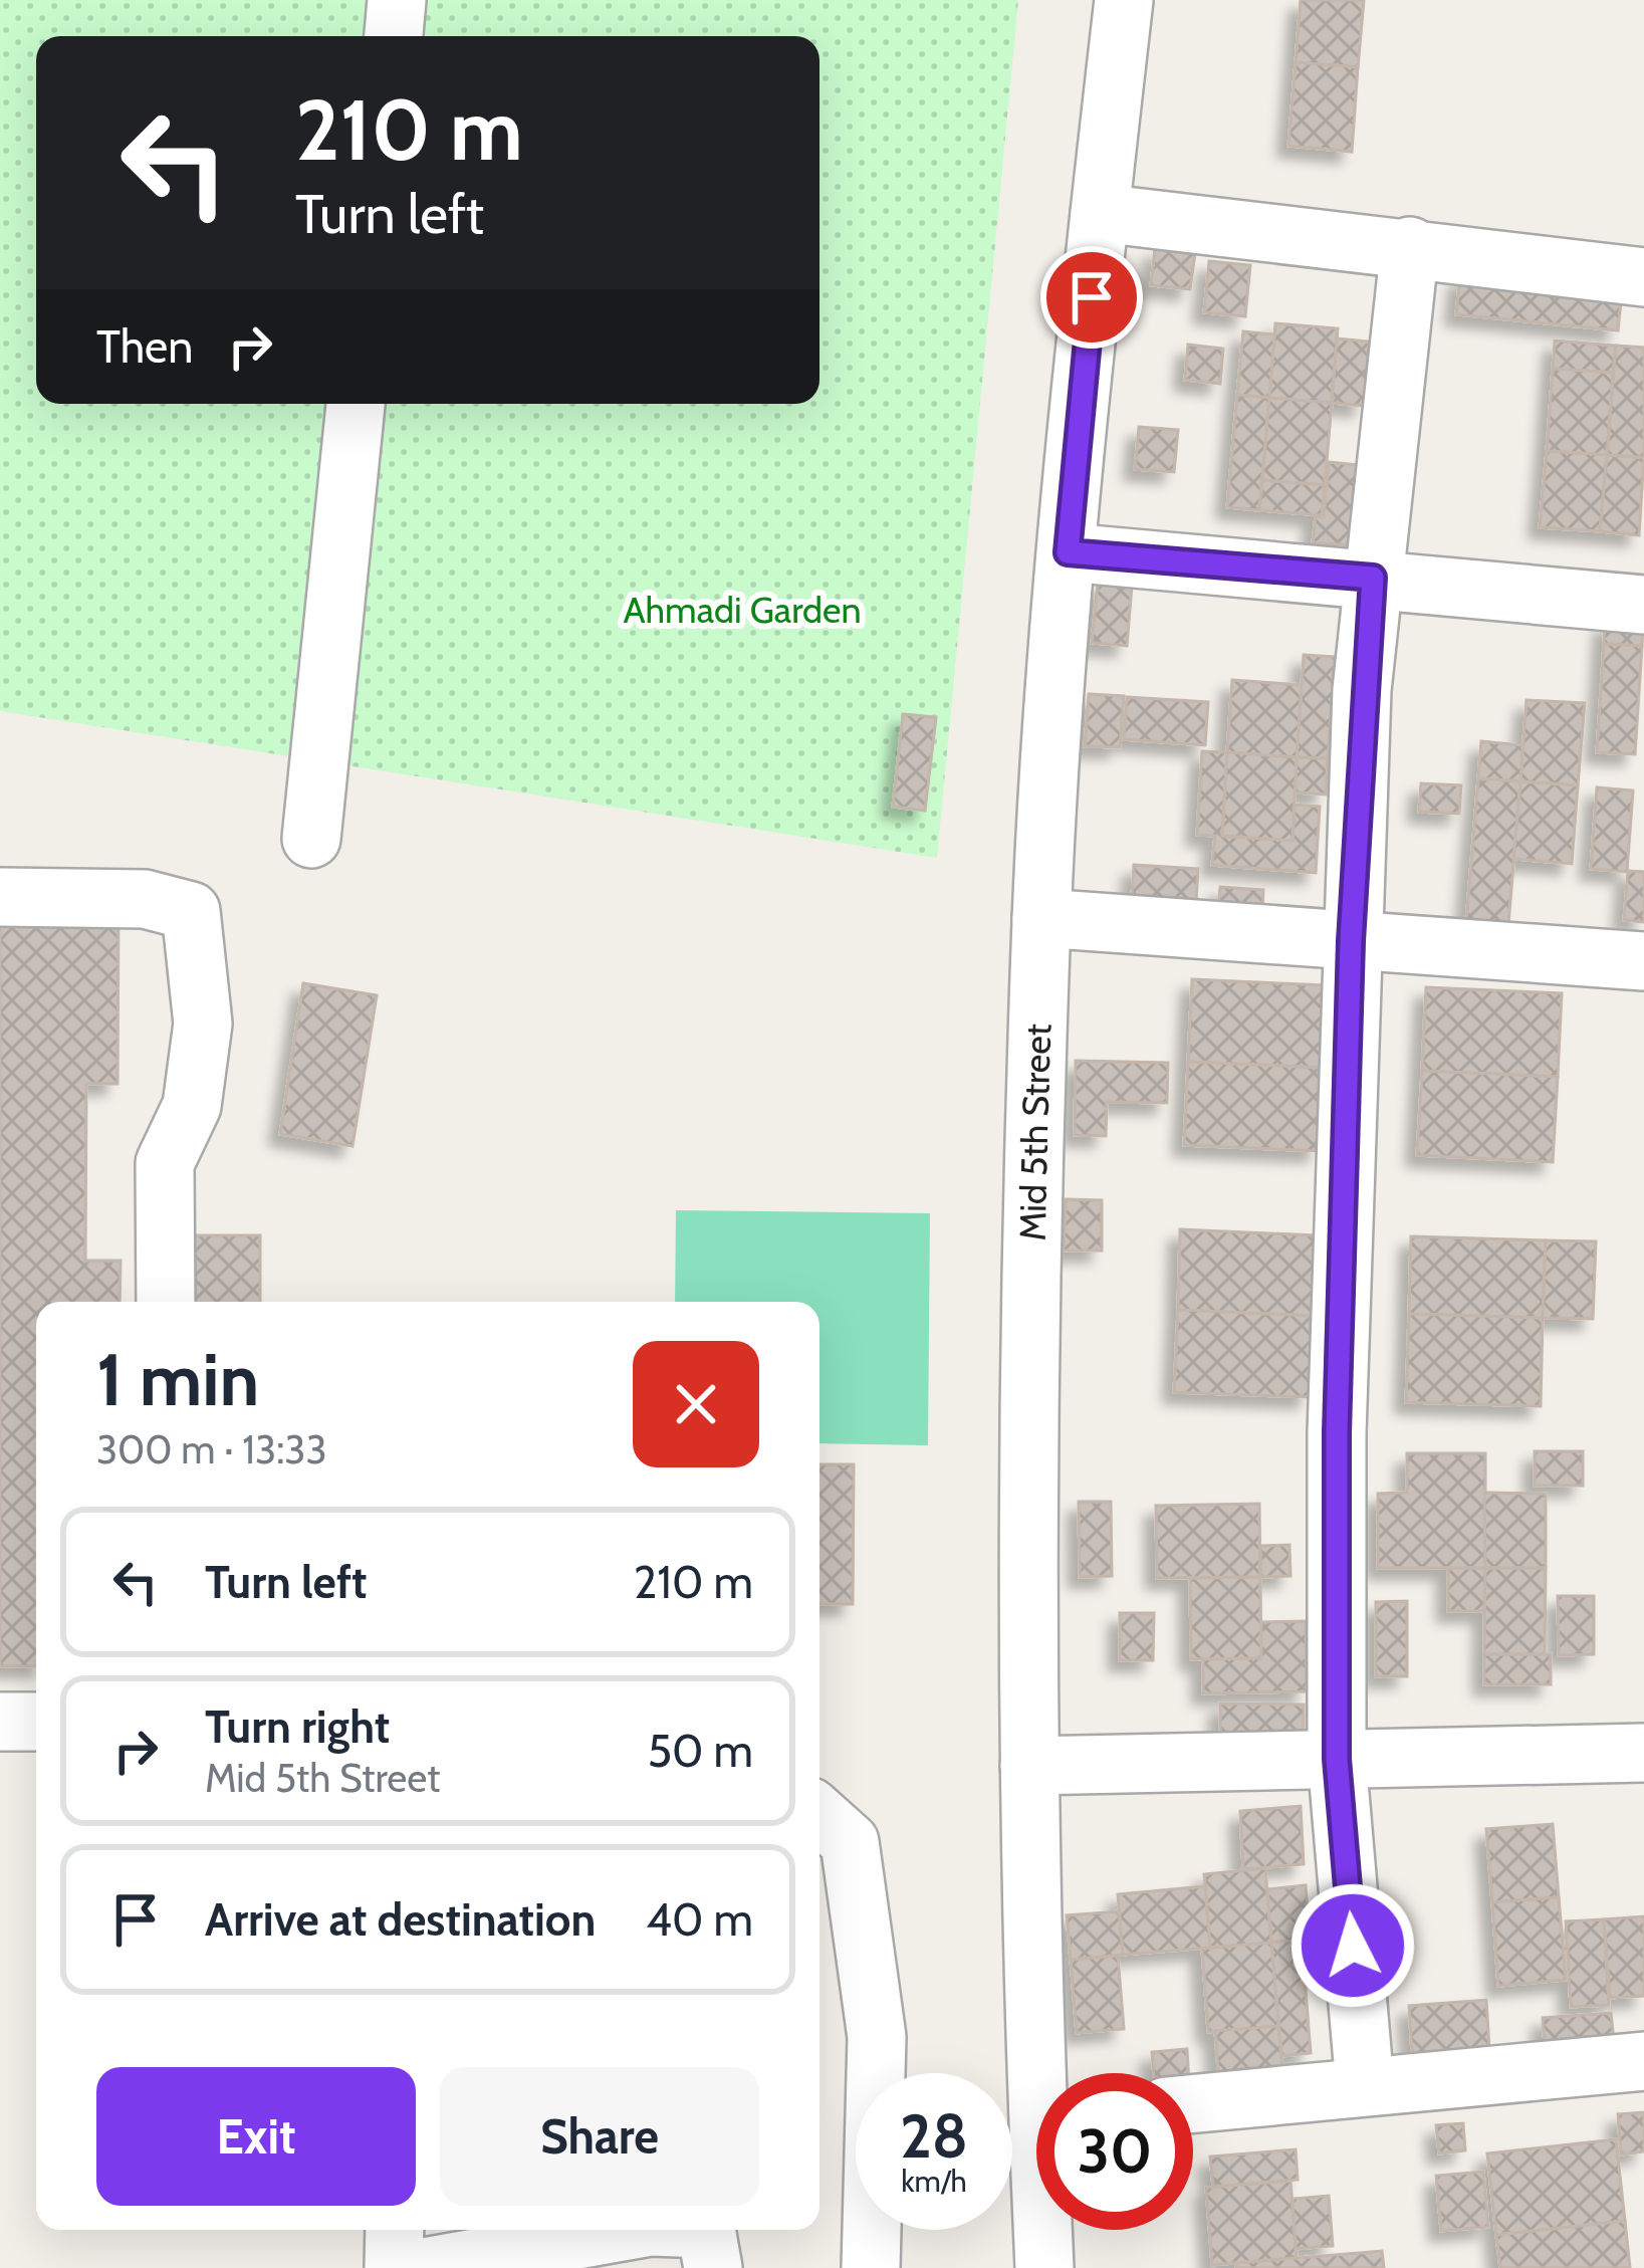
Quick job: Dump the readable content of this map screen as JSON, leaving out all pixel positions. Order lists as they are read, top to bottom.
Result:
{
  "streets": {
    "street": ["Mid 5th Street"]
  },
  "parks": ["Ahmadi Garden"],
  "page": {
    "turn": ["210 m", "Turn left"],
    "then": "Then",
    "heading": ["1 min", "300 m · 13:33"],
    "list": [
      {
        "name": "Turn left",
        "value": "210 m"
      },
      {
        "name": "Turn right",
        "note": "Mid 5th Street",
        "value": "50 m"
      },
      {
        "name": "Arrive at destination",
        "value": "40 m"
      }
    ],
    "buttons": ["Exit", "Share"],
    "speed": "28 km/h",
    "limit": "30"
  }
}
